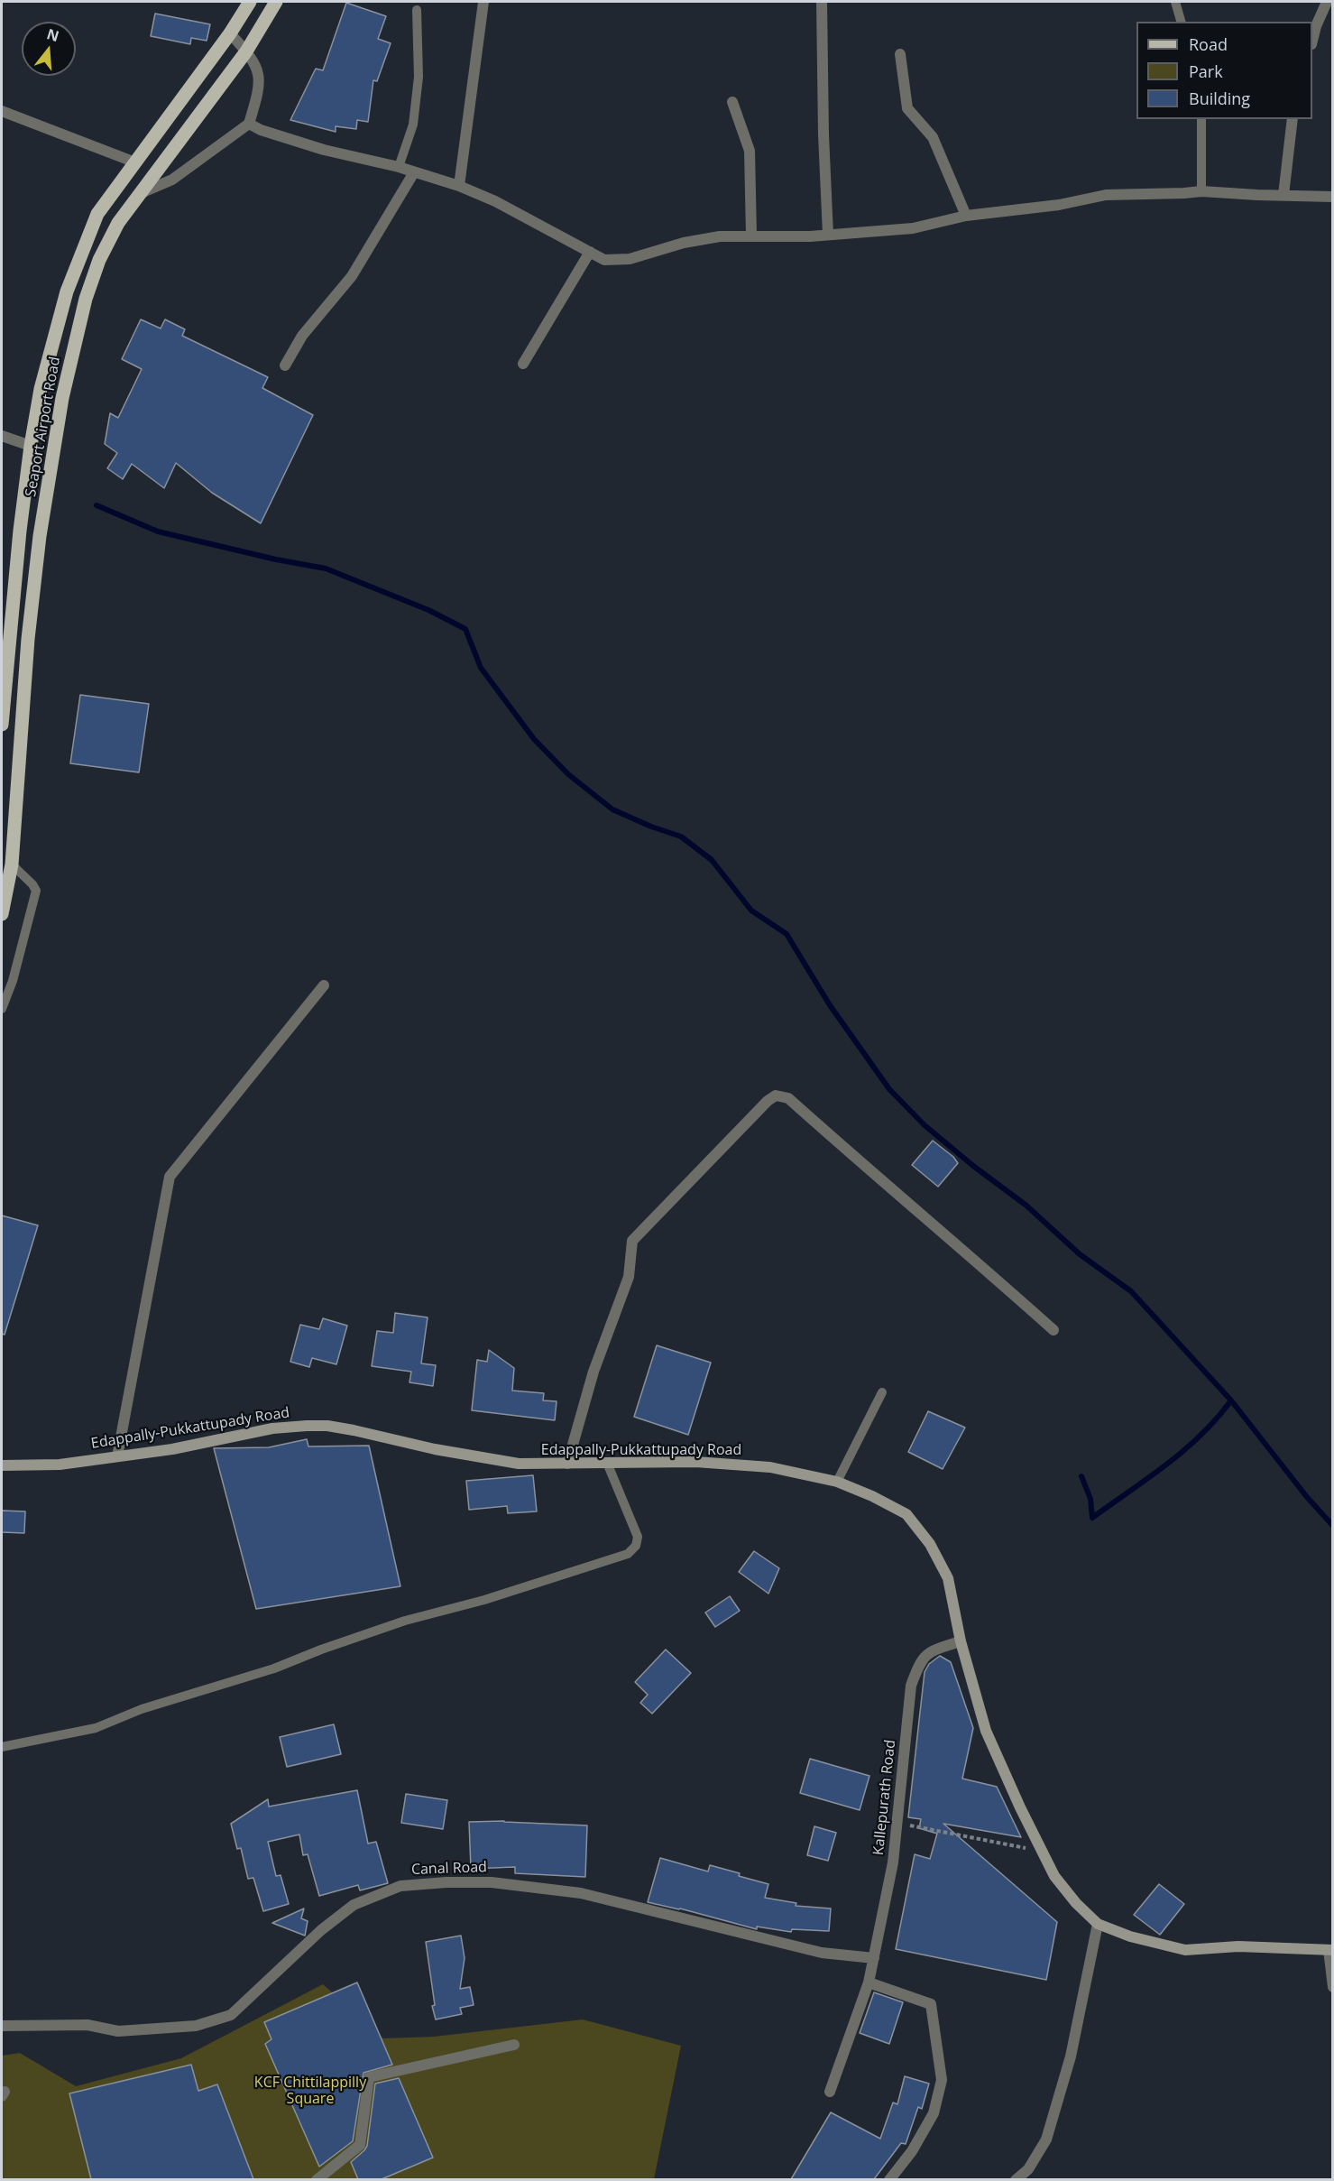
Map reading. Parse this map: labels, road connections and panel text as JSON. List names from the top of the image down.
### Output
{
  "streets": {
    "main road": ["Seaport Airport Road", "Edappally-Pukkattupady Road"],
    "street": ["Kallepurath Road", "Canal Road"]
  },
  "crossings": [
    ["Edappally-Pukkattupady Road", "Kallepurath Road"],
    ["Kallepurath Road", "Canal Road"]
  ],
  "parks": ["KCF Chittilappilly Square"],
  "legend": ["Road", "Park", "Building"],
  "north": "top"
}
